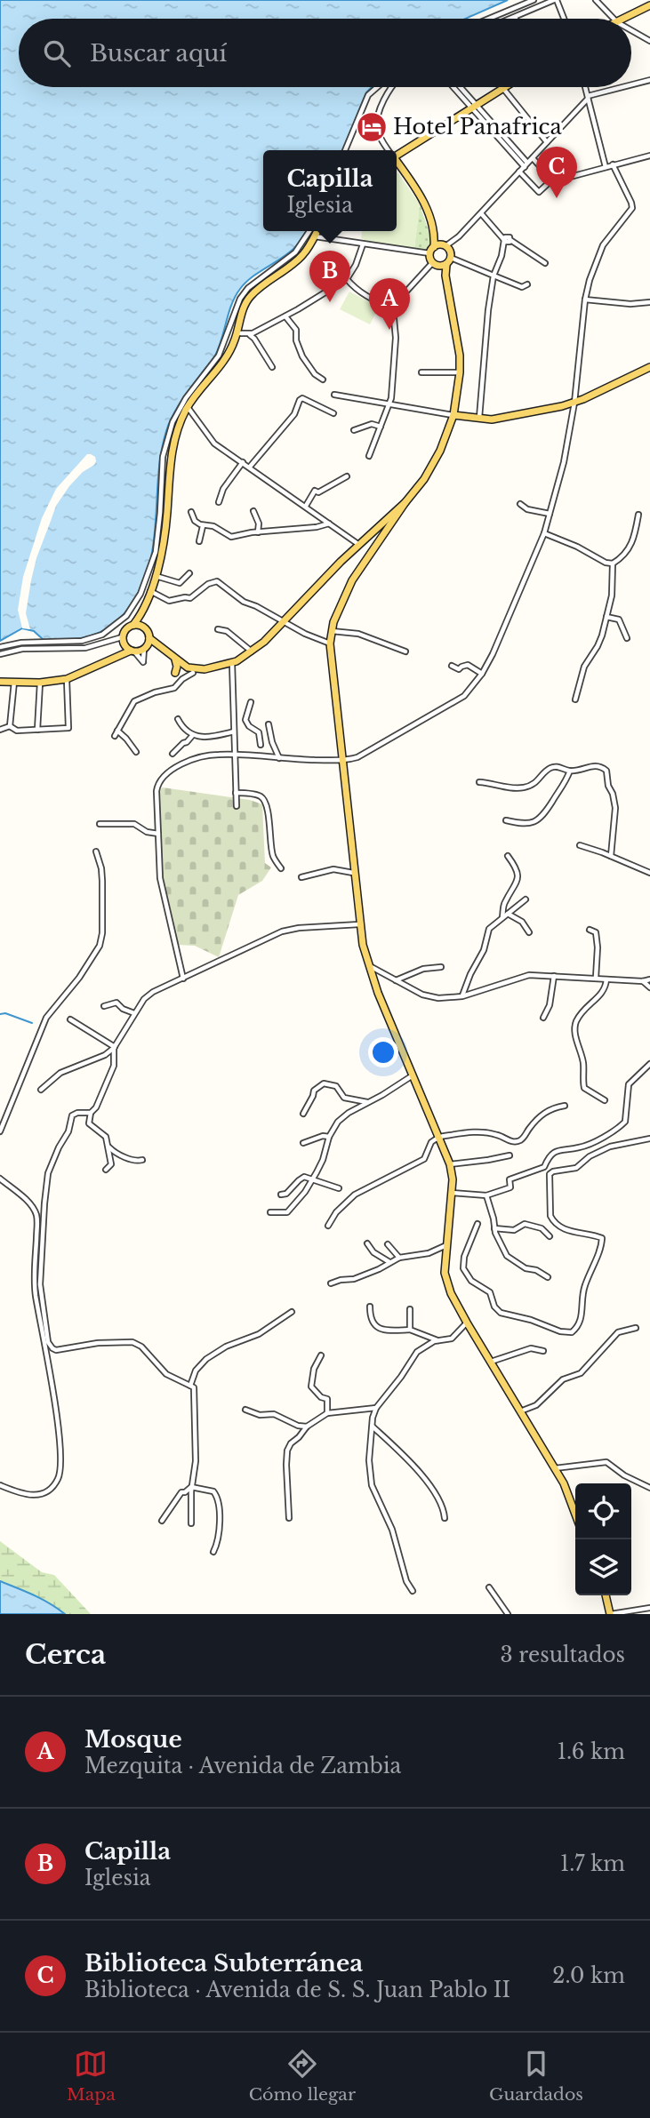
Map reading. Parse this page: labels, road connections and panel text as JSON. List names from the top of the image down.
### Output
{
  "places": {
    "hotel": ["Hotel Panafrica"]
  },
  "page": {
    "search": "Buscar aquí",
    "pins": ["C", "B", "A"],
    "popup": ["Capilla", "Iglesia"],
    "heading": ["Cerca", "3 resultados"],
    "list": [
      {
        "mark": "A",
        "name": "Mosque",
        "note": "Mezquita · Avenida de Zambia",
        "value": "1.6 km"
      },
      {
        "mark": "B",
        "name": "Capilla",
        "note": "Iglesia",
        "value": "1.7 km"
      },
      {
        "mark": "C",
        "name": "Biblioteca Subterránea",
        "note": "Biblioteca · Avenida de S. S. Juan Pablo II",
        "value": "2.0 km"
      }
    ],
    "nav": ["Mapa", "Cómo llegar", "Guardados"]
  }
}
